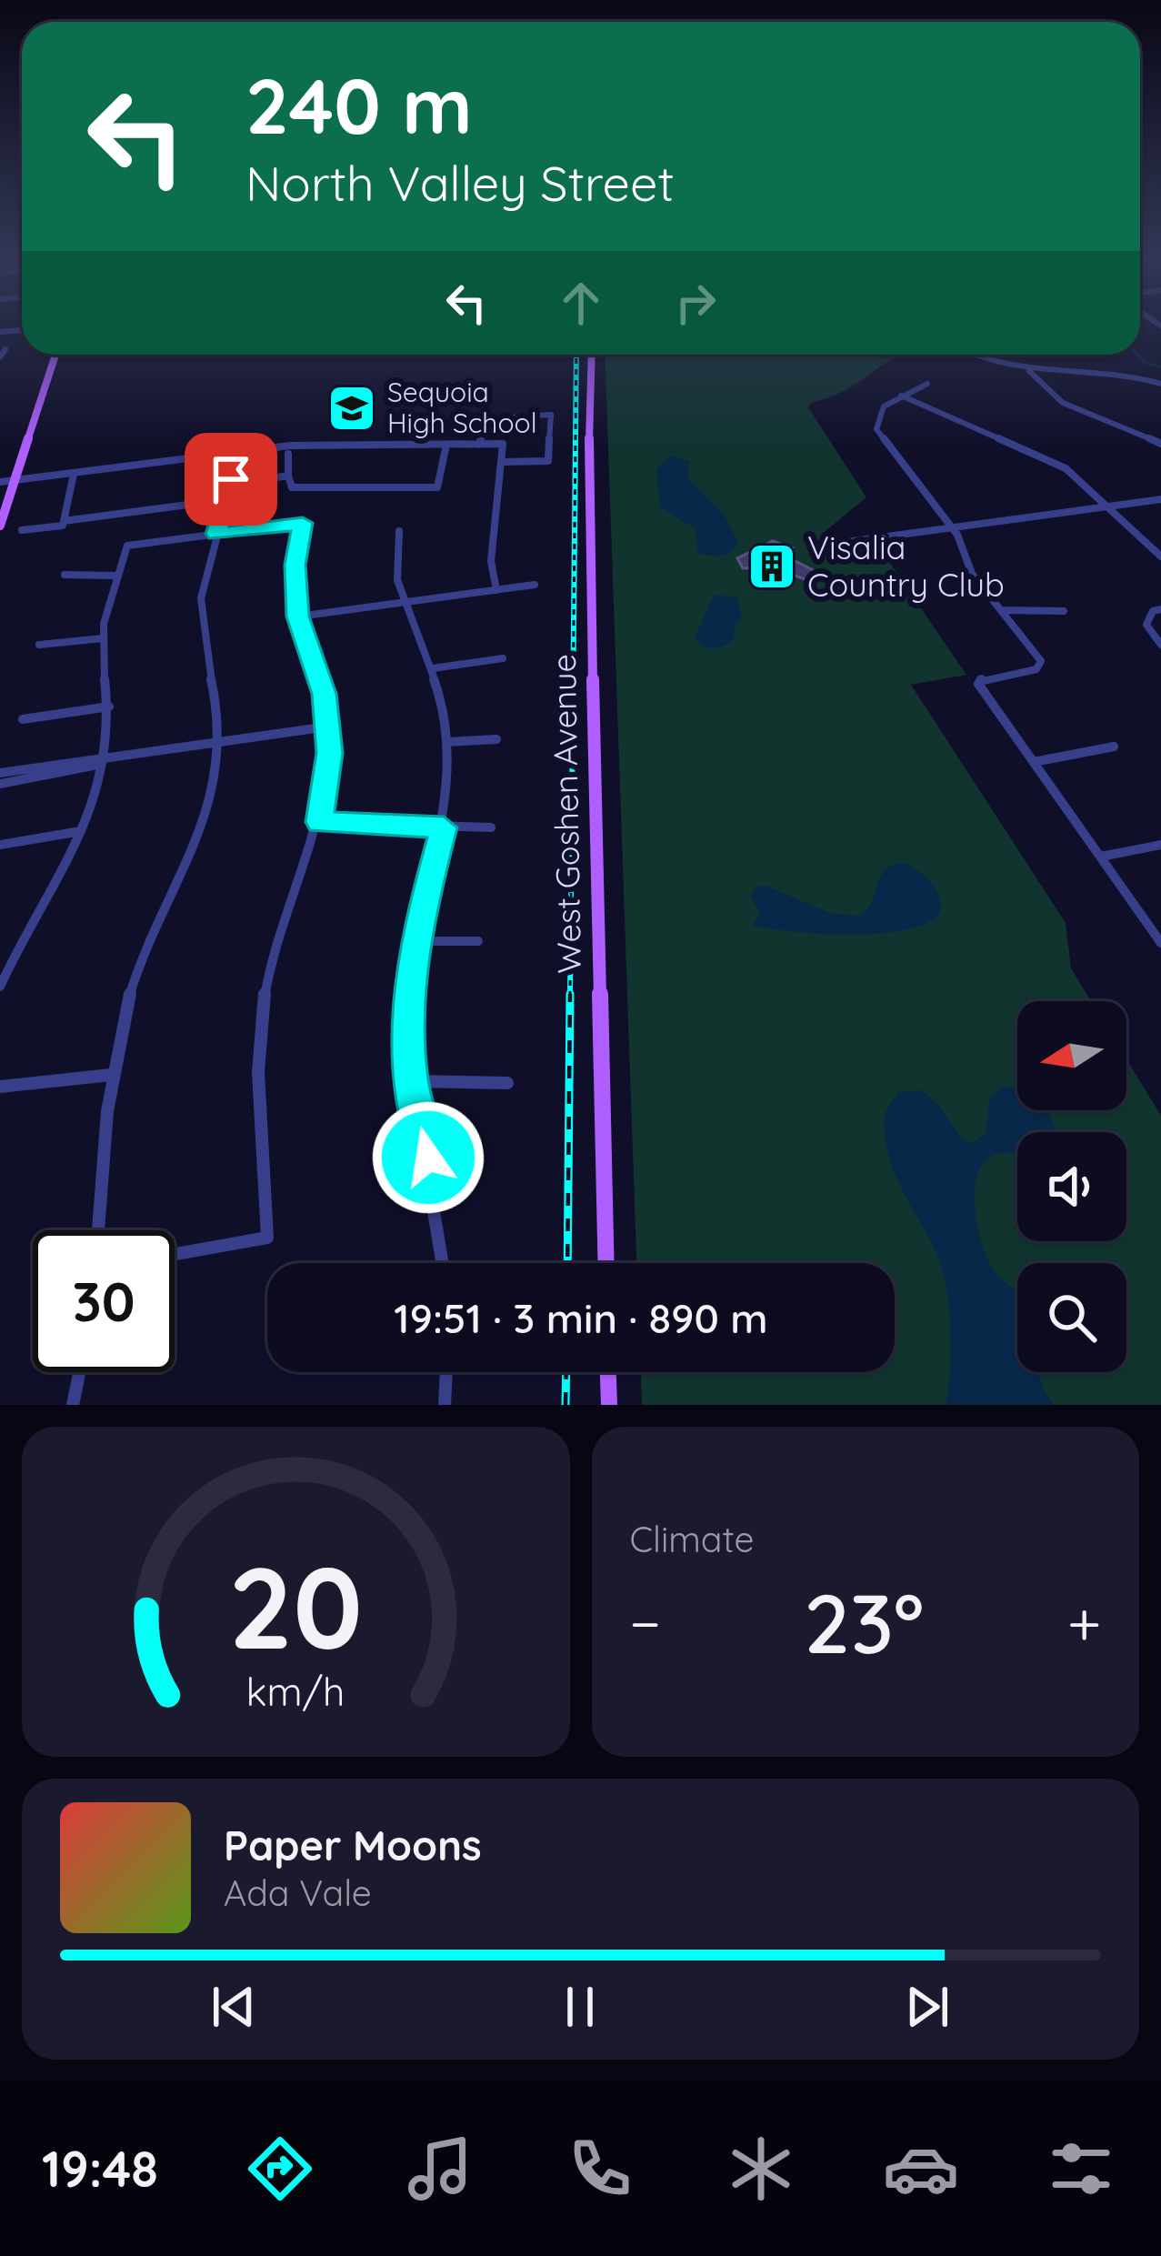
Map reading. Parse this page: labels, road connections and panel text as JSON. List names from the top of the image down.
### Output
{
  "streets": {
    "main road": ["West Goshen Avenue"]
  },
  "places": {
    "school or university": ["Sequoia High School"],
    "building": ["Visalia Country Club"]
  },
  "north": "left",
  "page": {
    "turn": ["240 m", "North Valley Street"],
    "limit": "30",
    "trip": "19:51 · 3 min · 890 m",
    "tile": "Climate",
    "heat": ["−", "23°", "+"],
    "song": ["Paper Moons", "Ada Vale"],
    "tabs": "19:48",
    "gauge": ["20", "km/h"]
  }
}
